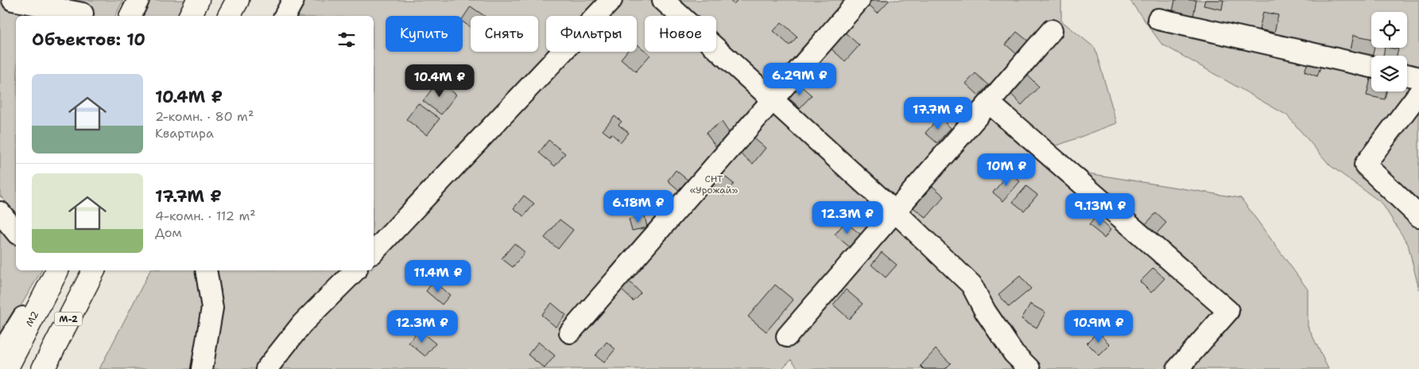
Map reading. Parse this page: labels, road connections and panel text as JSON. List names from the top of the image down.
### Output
{
  "streets": {
    "highway": ["М2", "М-2"]
  },
  "parks": ["СНТ «Урожай»"],
  "page": {
    "chip": [
      "Купить",
      "Снять",
      "Фильтры",
      "Новое"
    ],
    "heading": "Объектов: 10",
    "price": [
      "6.29M ₽",
      "10.4M ₽",
      "17.7M ₽",
      "10M ₽",
      "6.18M ₽",
      "9.13M ₽",
      "12.3M ₽",
      "11.4M ₽",
      "12.3M ₽",
      "10.9M ₽"
    ],
    "list": [
      {
        "name": "10.4M ₽",
        "note": "2-комн. · 80 m² · Квартира"
      },
      {
        "name": "17.7M ₽",
        "note": "4-комн. · 112 m² · Дом"
      }
    ]
  }
}
